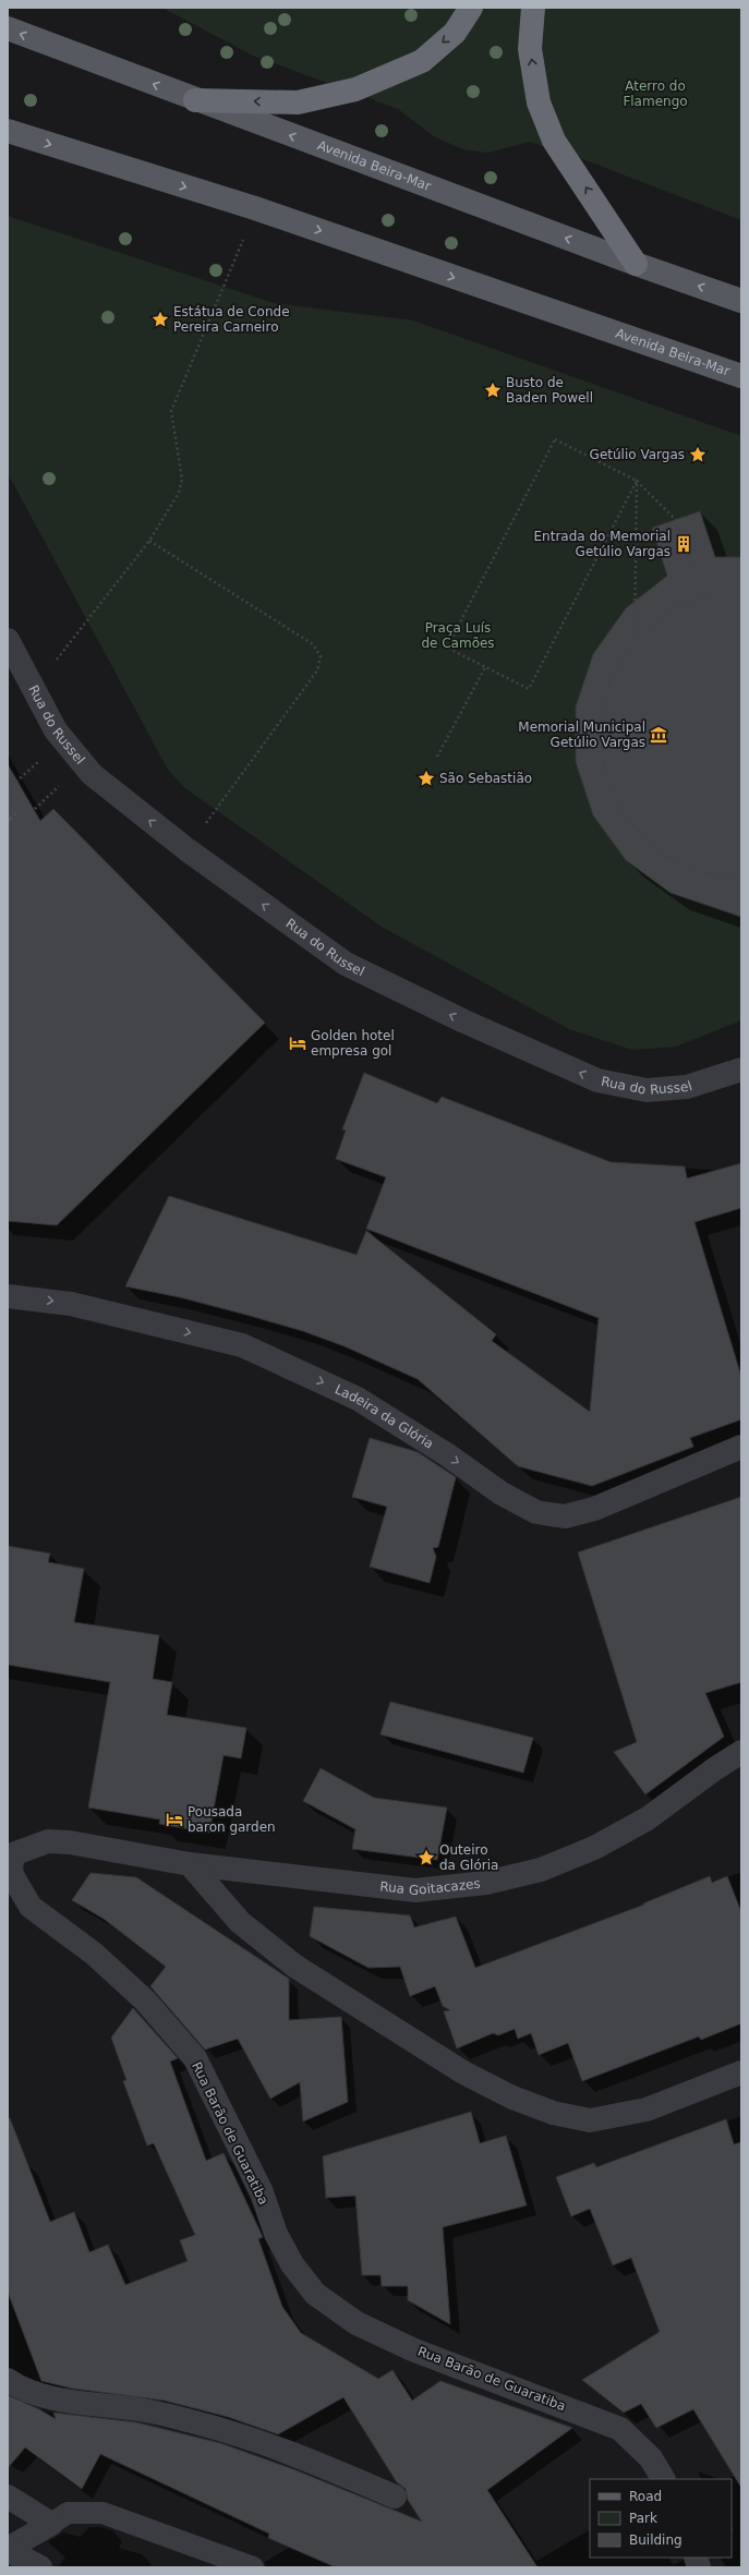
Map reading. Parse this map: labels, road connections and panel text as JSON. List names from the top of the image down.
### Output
{
  "streets": {
    "main road": ["Avenida Beira-Mar"],
    "street": [
      "Rua do Russel",
      "Ladeira da Glória",
      "Rua Goitacazes",
      "Rua Barão de Guaratiba"
    ]
  },
  "crossings": [
    ["Rua Goitacazes", "Rua Barão de Guaratiba"]
  ],
  "one_way": ["Rua do Russel", "Ladeira da Glória"],
  "parks": ["Aterro do Flamengo", "Praça Luís de Camões"],
  "places": {
    "place": [
      "Estátua de Conde Pereira Carneiro",
      "Busto de Baden Powell",
      "Getúlio Vargas",
      "São Sebastião",
      "Outeiro da Glória"
    ],
    "building": ["Entrada do Memorial Getúlio Vargas"],
    "museum": ["Memorial Municipal Getúlio Vargas"],
    "hotel": ["Golden hotel empresa gol", "Pousada baron garden"]
  },
  "legend": ["Road", "Park", "Building"]
}
